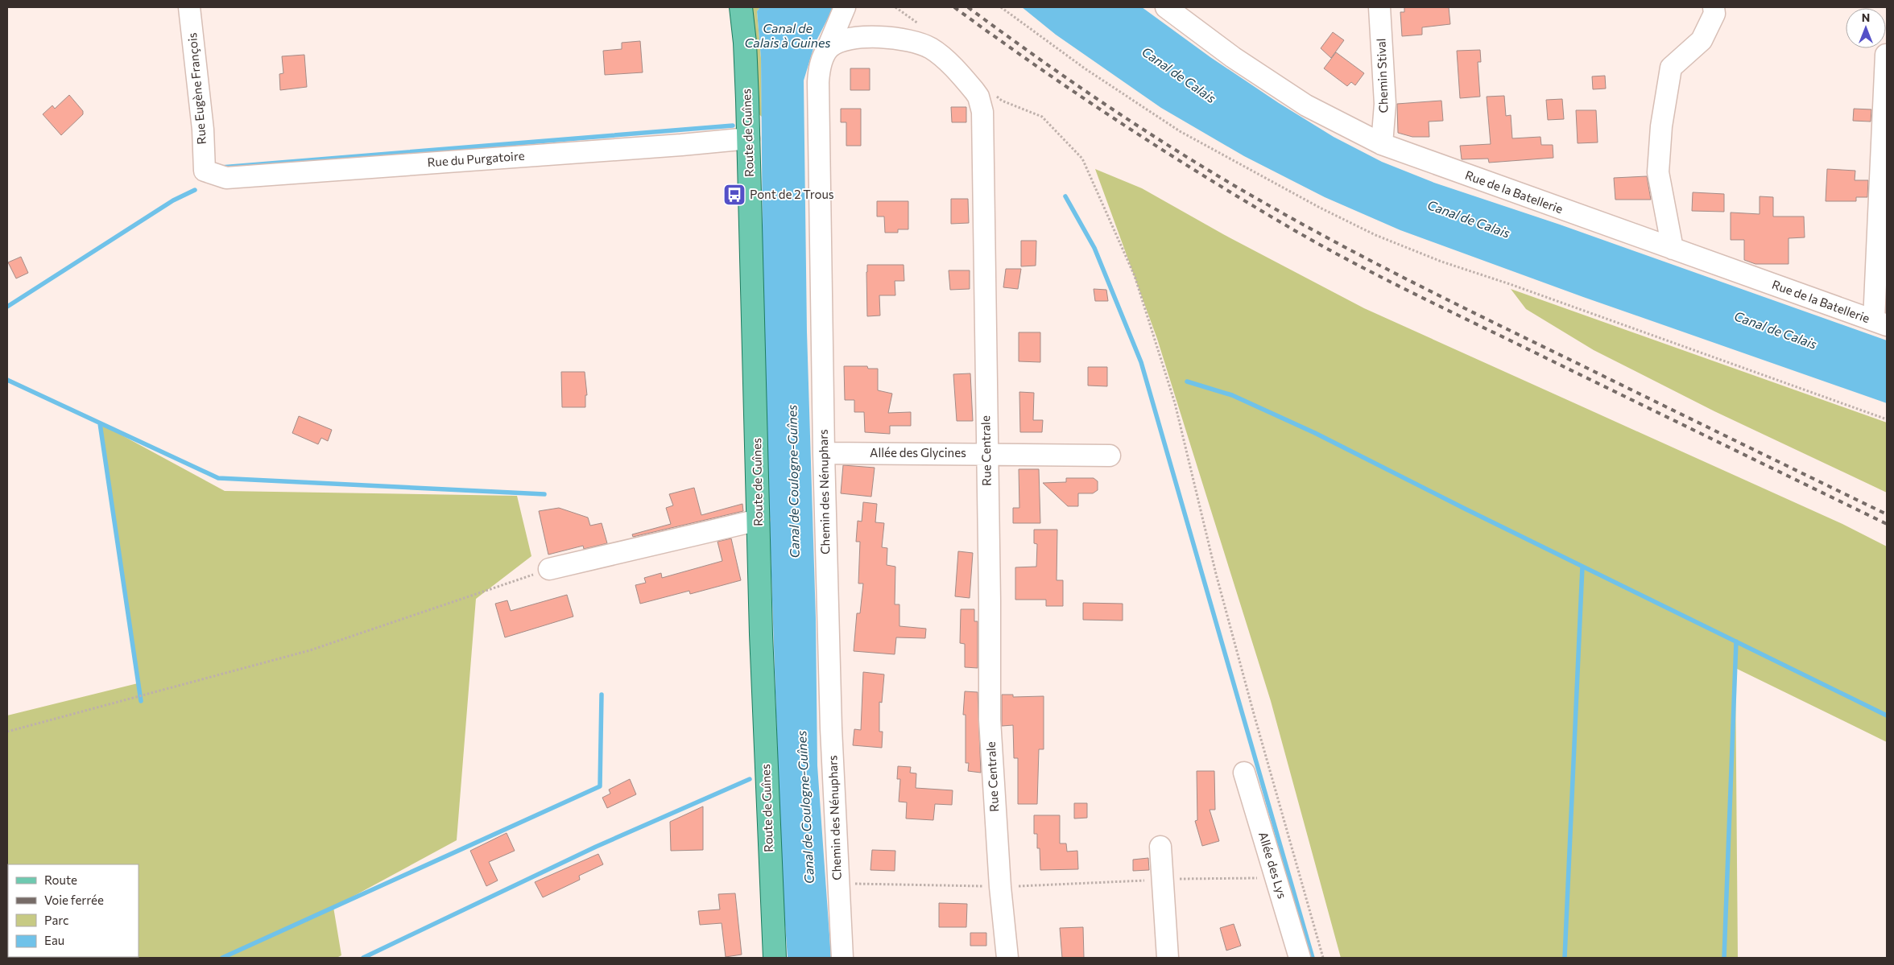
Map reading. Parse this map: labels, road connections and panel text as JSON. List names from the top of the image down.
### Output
{
  "streets": {
    "main road": ["Route de Guînes"],
    "street": [
      "Chemin Stival",
      "Rue Eugène François",
      "Rue du Purgatoire",
      "Rue de la Batellerie",
      "Rue Centrale",
      "Allée des Glycines",
      "Chemin des Nénuphars",
      "Allée des Lys"
    ]
  },
  "crossings": [
    ["Chemin Stival", "Rue de la Batellerie"],
    ["Rue Eugène François", "Rue du Purgatoire"],
    ["Route de Guînes", "Rue du Purgatoire"],
    ["Rue Centrale", "Allée des Glycines"],
    ["Rue Centrale", "Chemin des Nénuphars"],
    ["Allée des Glycines", "Chemin des Nénuphars"]
  ],
  "water": ["Canal de Calais à Guines", "Canal de Calais", "Canal de Coulogne-Guînes"],
  "places": {
    "bus stop": ["Pont de 2 Trous"]
  },
  "legend": [
    "Route",
    "Voie ferrée",
    "Parc",
    "Eau"
  ],
  "north": "top"
}
